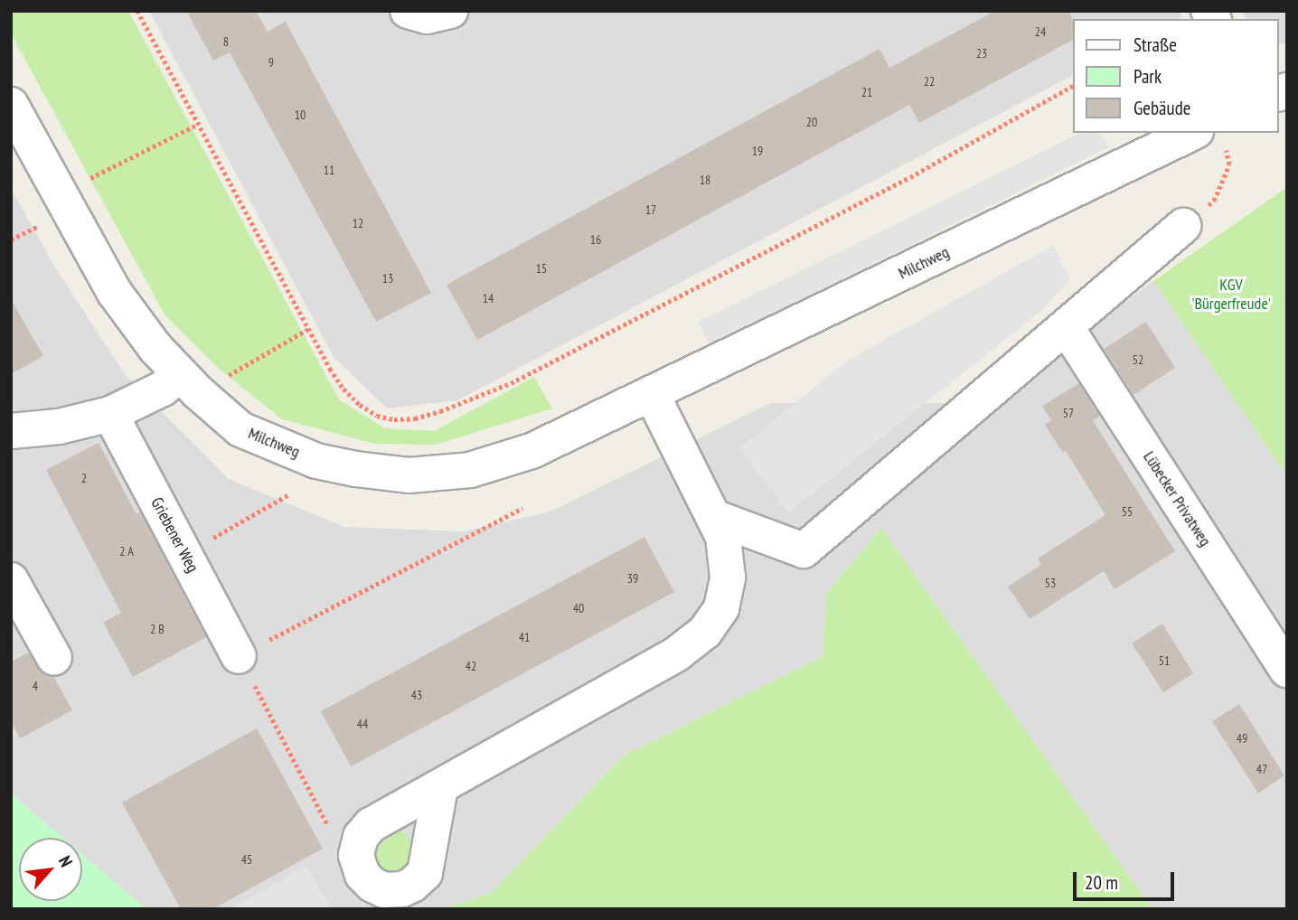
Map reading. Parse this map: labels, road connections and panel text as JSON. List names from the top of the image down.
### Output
{
  "streets": {
    "street": ["Milchweg", "Lübecker Privatweg", "Griebener Weg"]
  },
  "parks": ["KGV 'Bürgerfreude'"],
  "house_numbers": [
    "24",
    "8",
    "23",
    "9",
    "22",
    "21",
    "10",
    "20",
    "19",
    "11",
    "18",
    "17",
    "12",
    "16",
    "15",
    "13",
    "14",
    "52",
    "57",
    "2",
    "55",
    "2 A",
    "39",
    "53",
    "40",
    "2 B",
    "41",
    "51",
    "42",
    "4",
    "43",
    "44",
    "49",
    "47",
    "45"
  ],
  "legend": ["Straße", "Park", "Gebäude"],
  "scale_bar": "20 m",
  "north": "top right"
}
